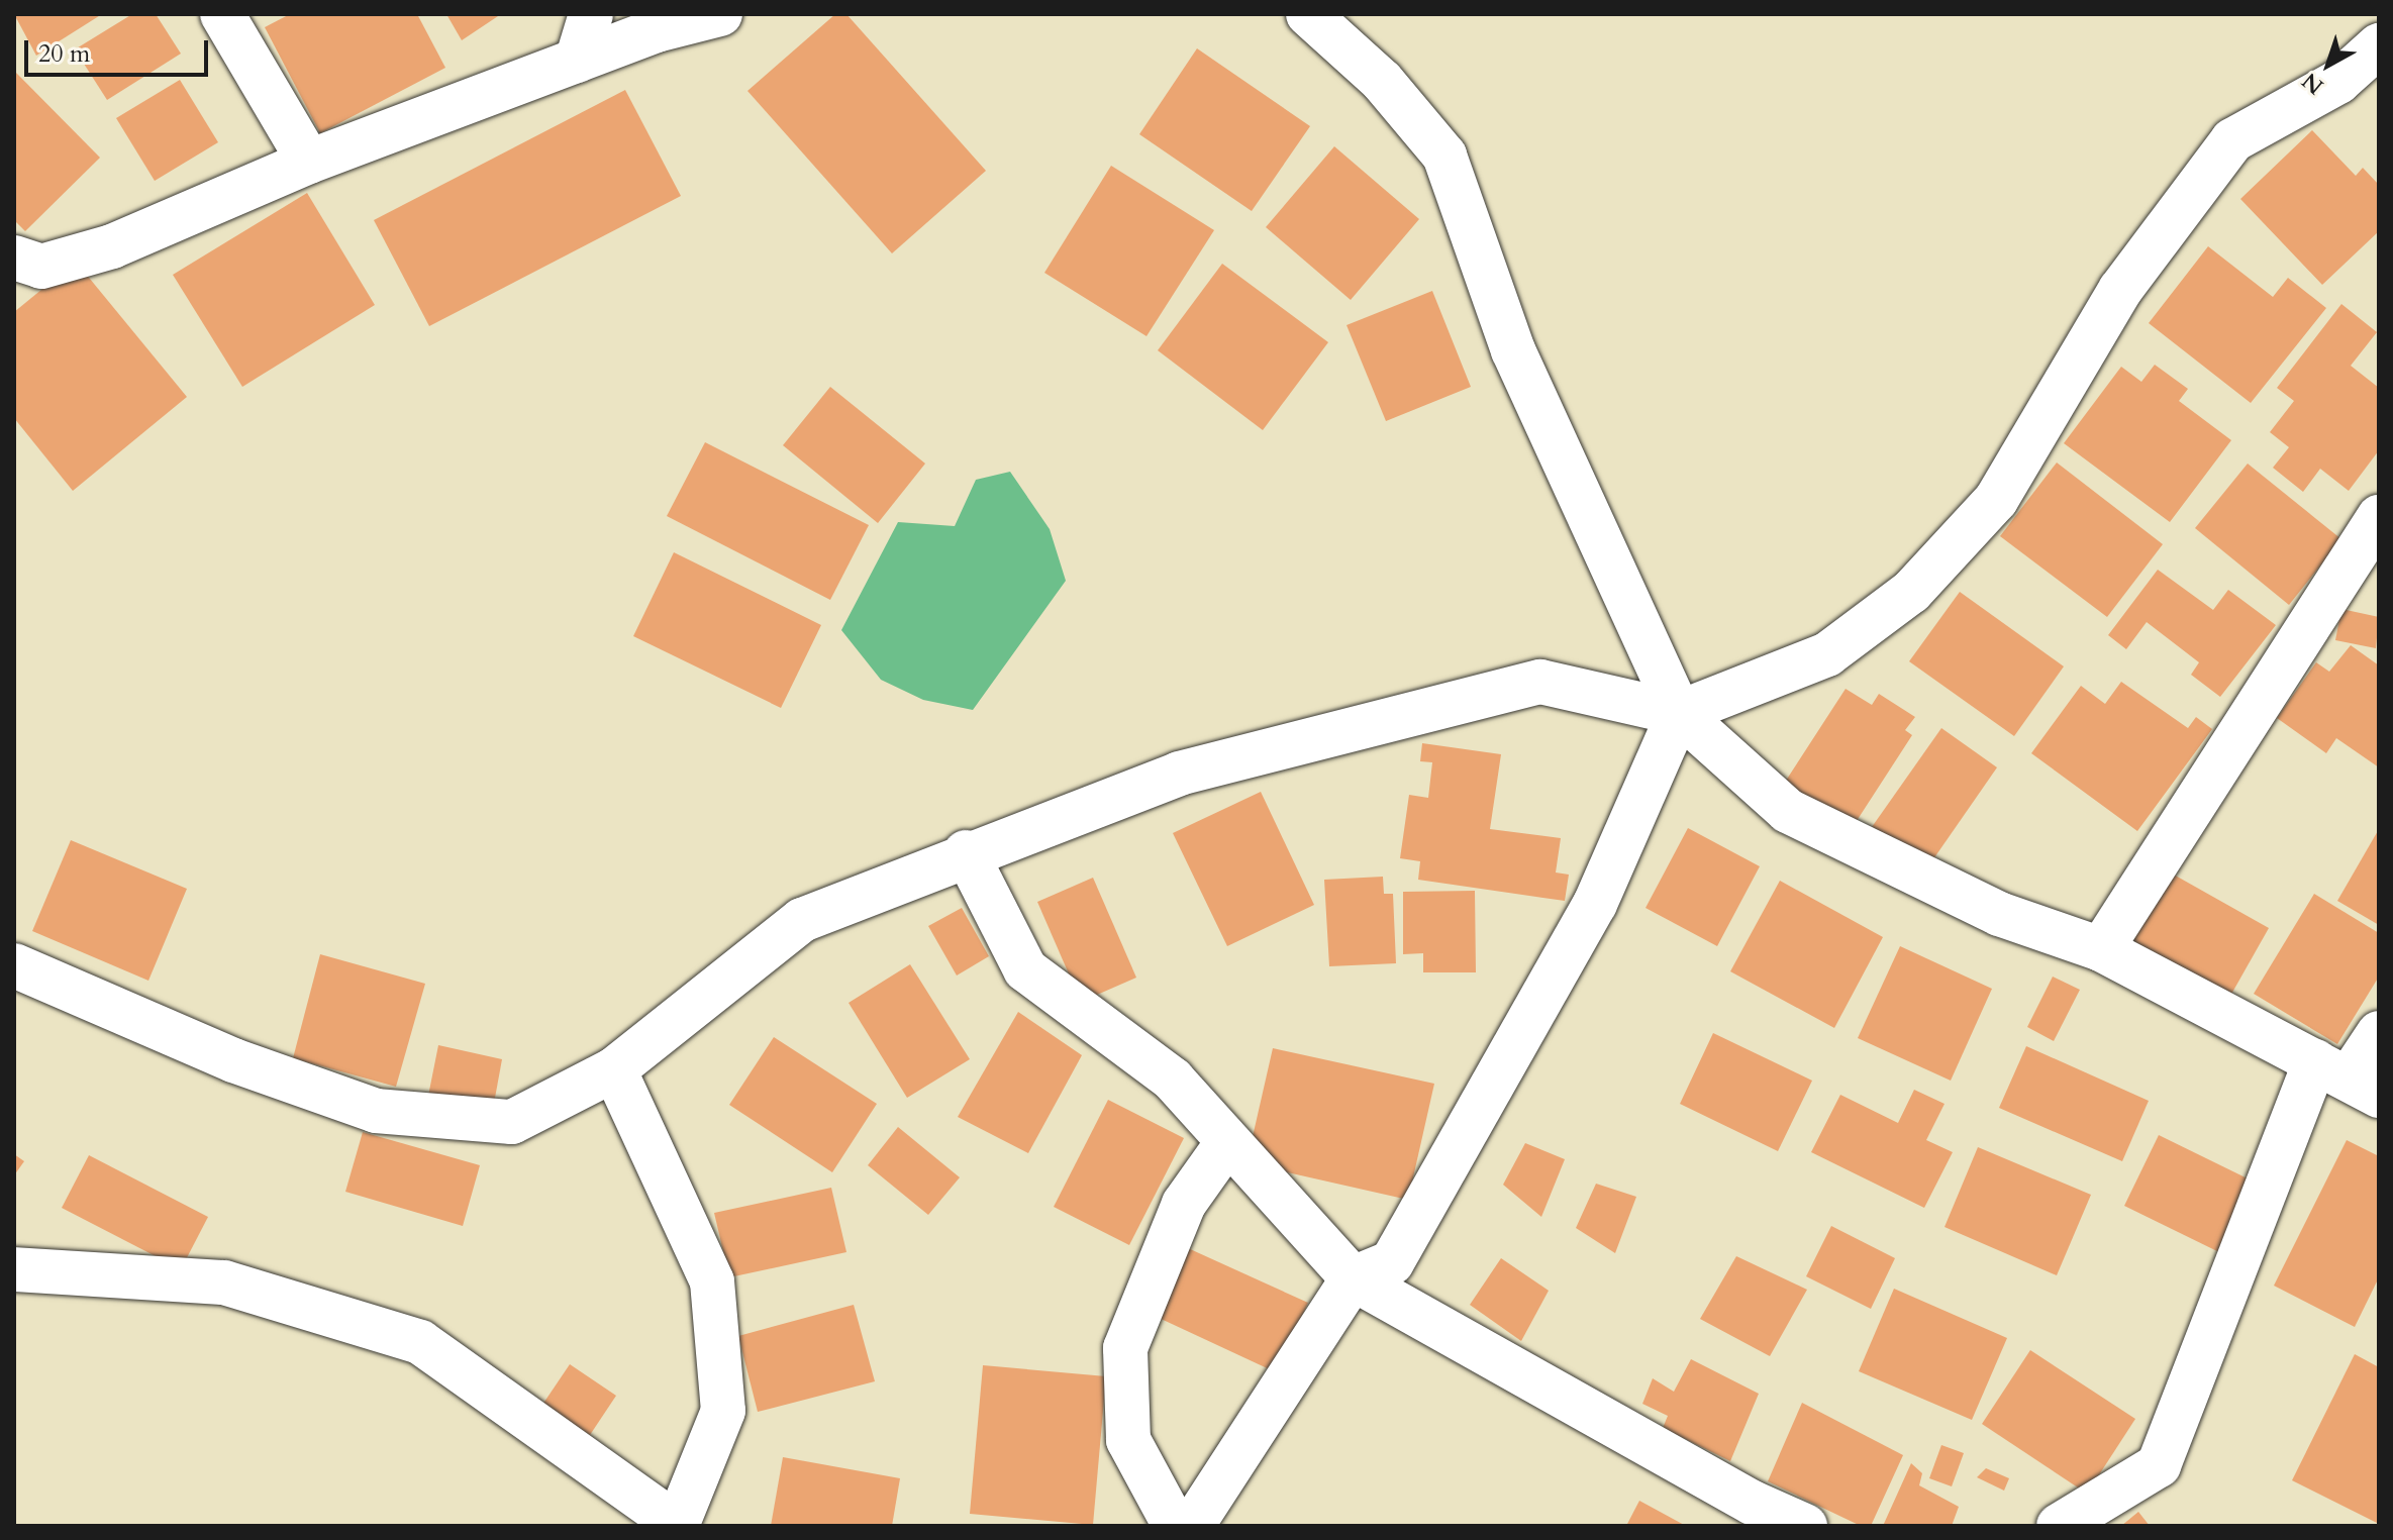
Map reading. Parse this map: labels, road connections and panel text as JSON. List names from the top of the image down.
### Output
{
  "scale_bar": "20 m",
  "north": "bottom left"
}
